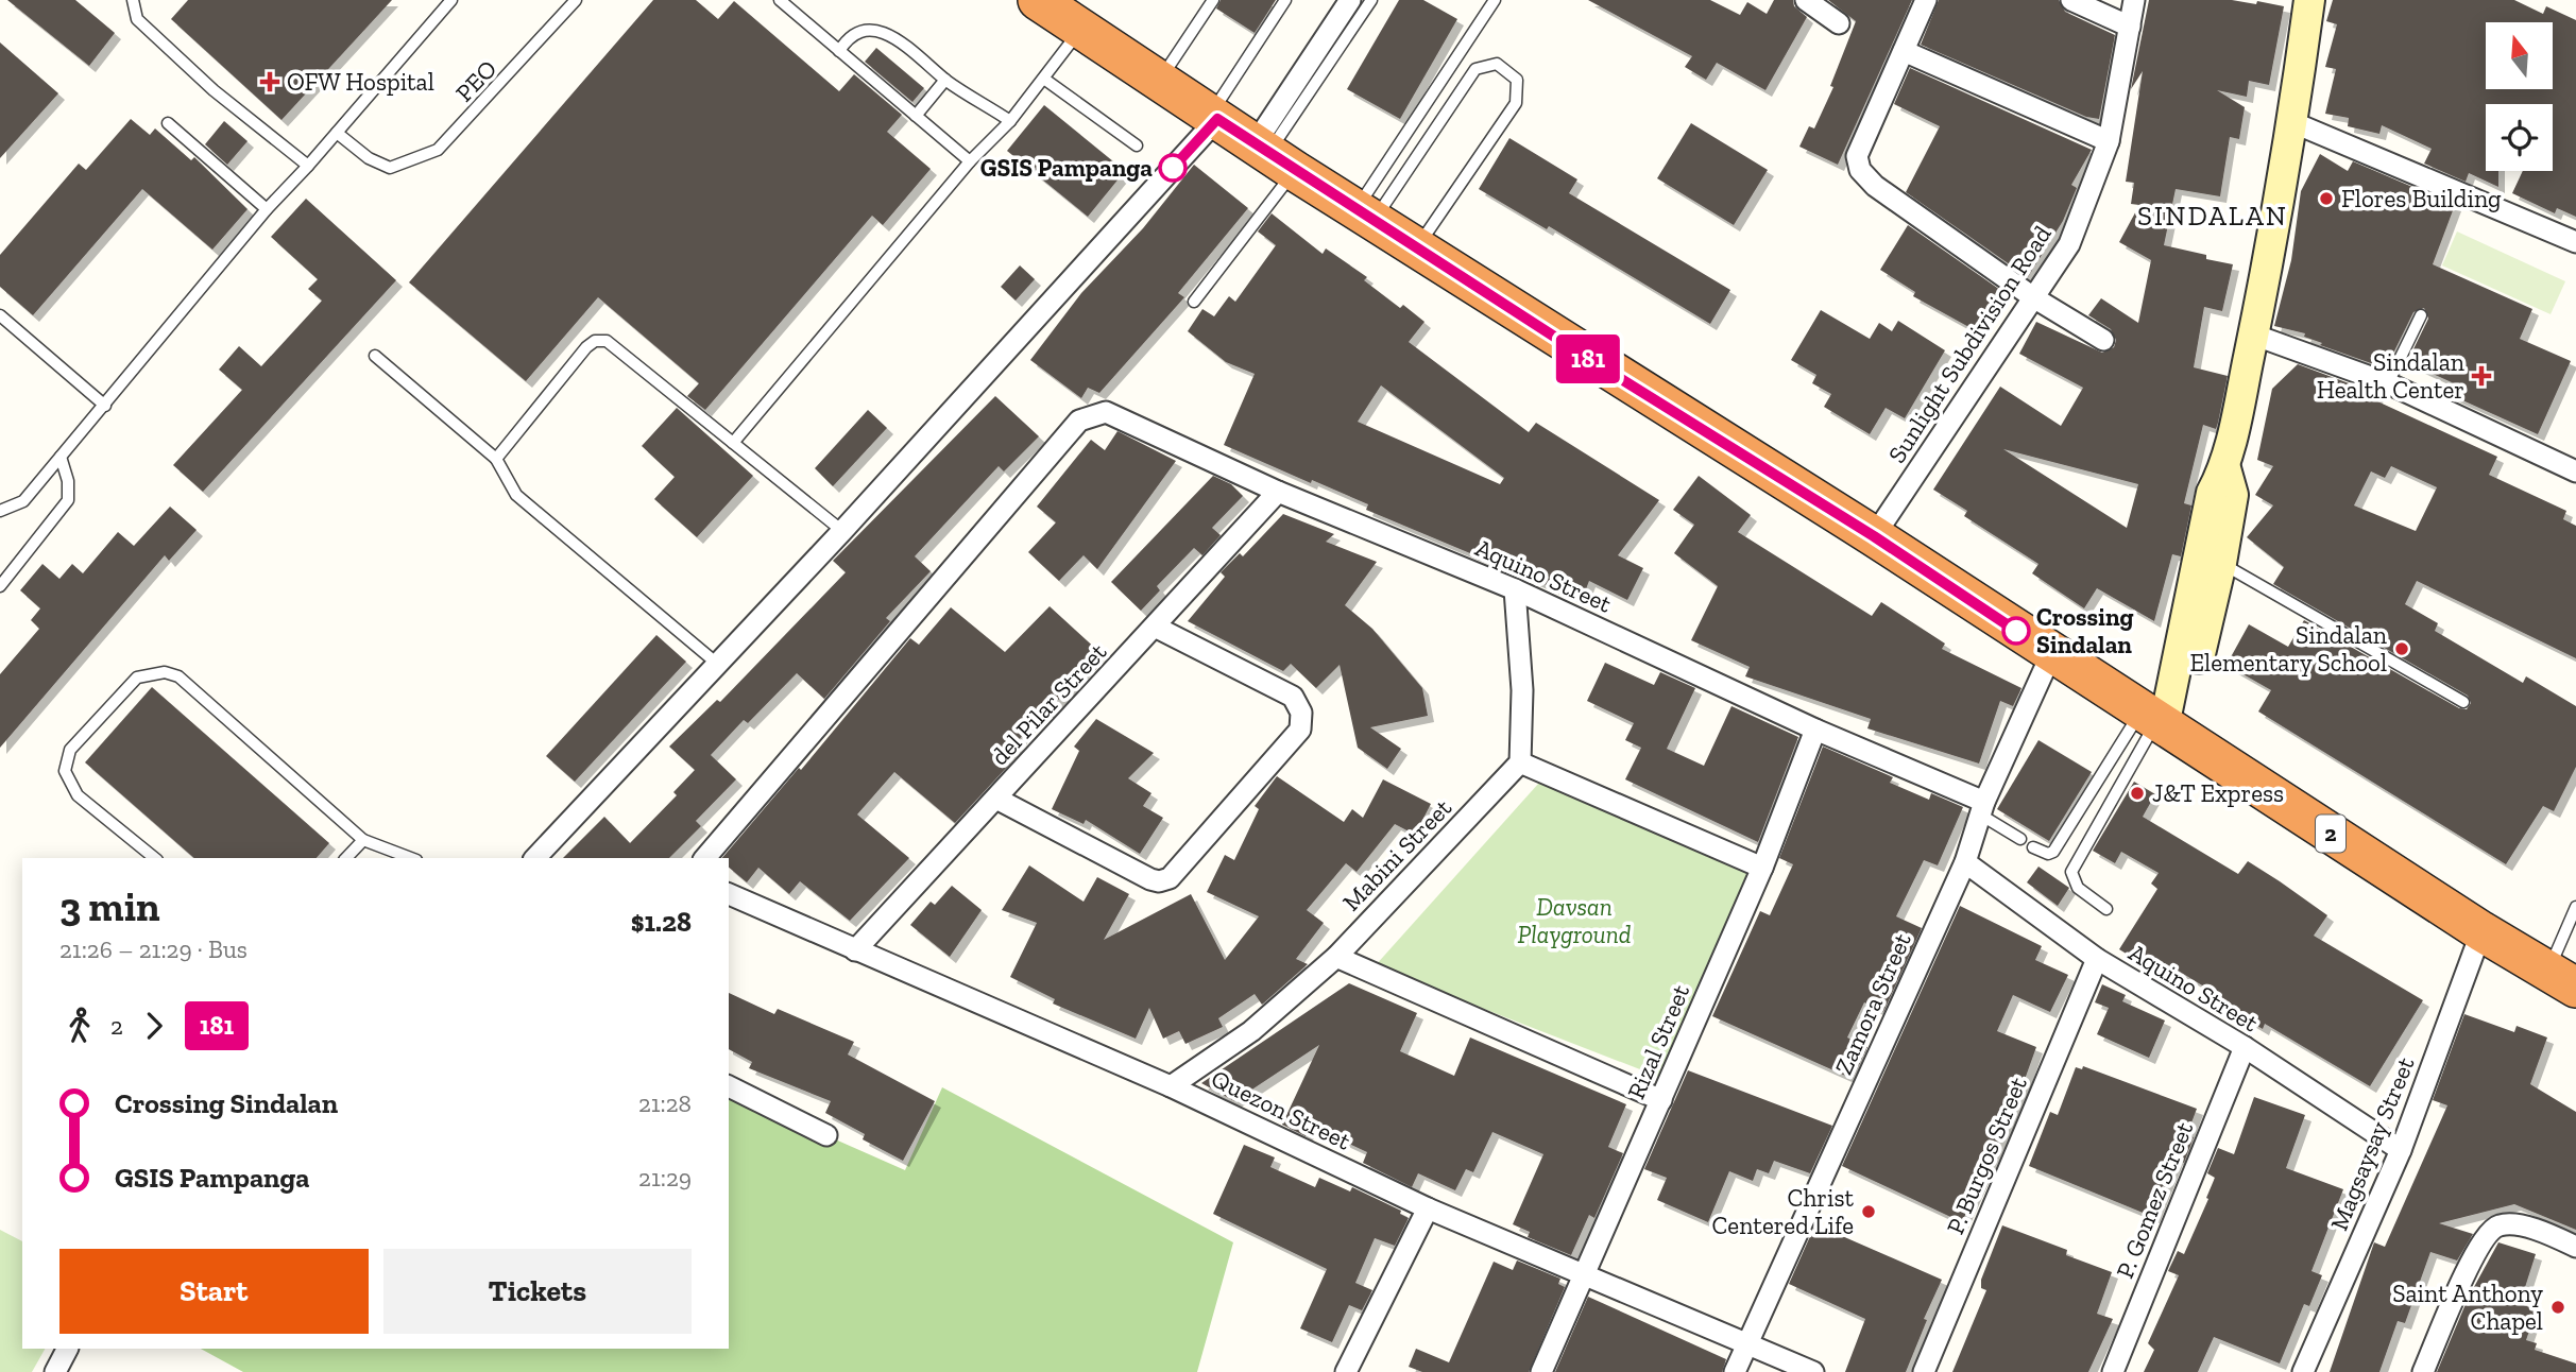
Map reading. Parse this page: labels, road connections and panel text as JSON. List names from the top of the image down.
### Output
{
  "streets": {
    "highway": ["2"],
    "street": [
      "Sunlight Subdivision Road",
      "Aquino Street",
      "del Pilar Street",
      "Mabini Street",
      "Zamora Street",
      "Rizal Street",
      "Quezon Street",
      "Magsaysay Street",
      "P. Burgos Street",
      "P. Gomez Street"
    ],
    "lane": ["PEO"]
  },
  "crossings": [
    ["Sunlight Subdivision Road", "2"],
    ["Aquino Street", "del Pilar Street"],
    ["Aquino Street", "Zamora Street"],
    ["Aquino Street", "Rizal Street"],
    ["Aquino Street", "Magsaysay Street"],
    ["Aquino Street", "P. Burgos Street"],
    ["Aquino Street", "P. Gomez Street"],
    ["del Pilar Street", "Quezon Street"],
    ["2", "Zamora Street"],
    ["2", "Magsaysay Street"],
    ["Mabini Street", "Quezon Street"],
    ["Zamora Street", "Quezon Street"],
    ["Rizal Street", "Quezon Street"]
  ],
  "districts": ["SINDALAN"],
  "parks": ["Davsan Playground"],
  "places": {
    "health": ["OFW Hospital", "Sindalan Health Center"],
    "other": [
      "GSIS Pampanga",
      "Flores Building",
      "Crossing Sindalan",
      "Sindalan Elementary School",
      "J&T Express",
      "Christ Centered Life",
      "Saint Anthony Chapel"
    ]
  },
  "lines": ["bus line 181"],
  "north": "top",
  "page": {
    "on_map": "181",
    "heading": ["3 min", "21:26 – 21:29 · Bus", "$1.28"],
    "legs": ["2", "181"],
    "list": [
      {
        "name": "Crossing Sindalan",
        "value": "21:28"
      },
      {
        "name": "GSIS Pampanga",
        "value": "21:29"
      }
    ],
    "buttons": ["Start", "Tickets"]
  }
}
